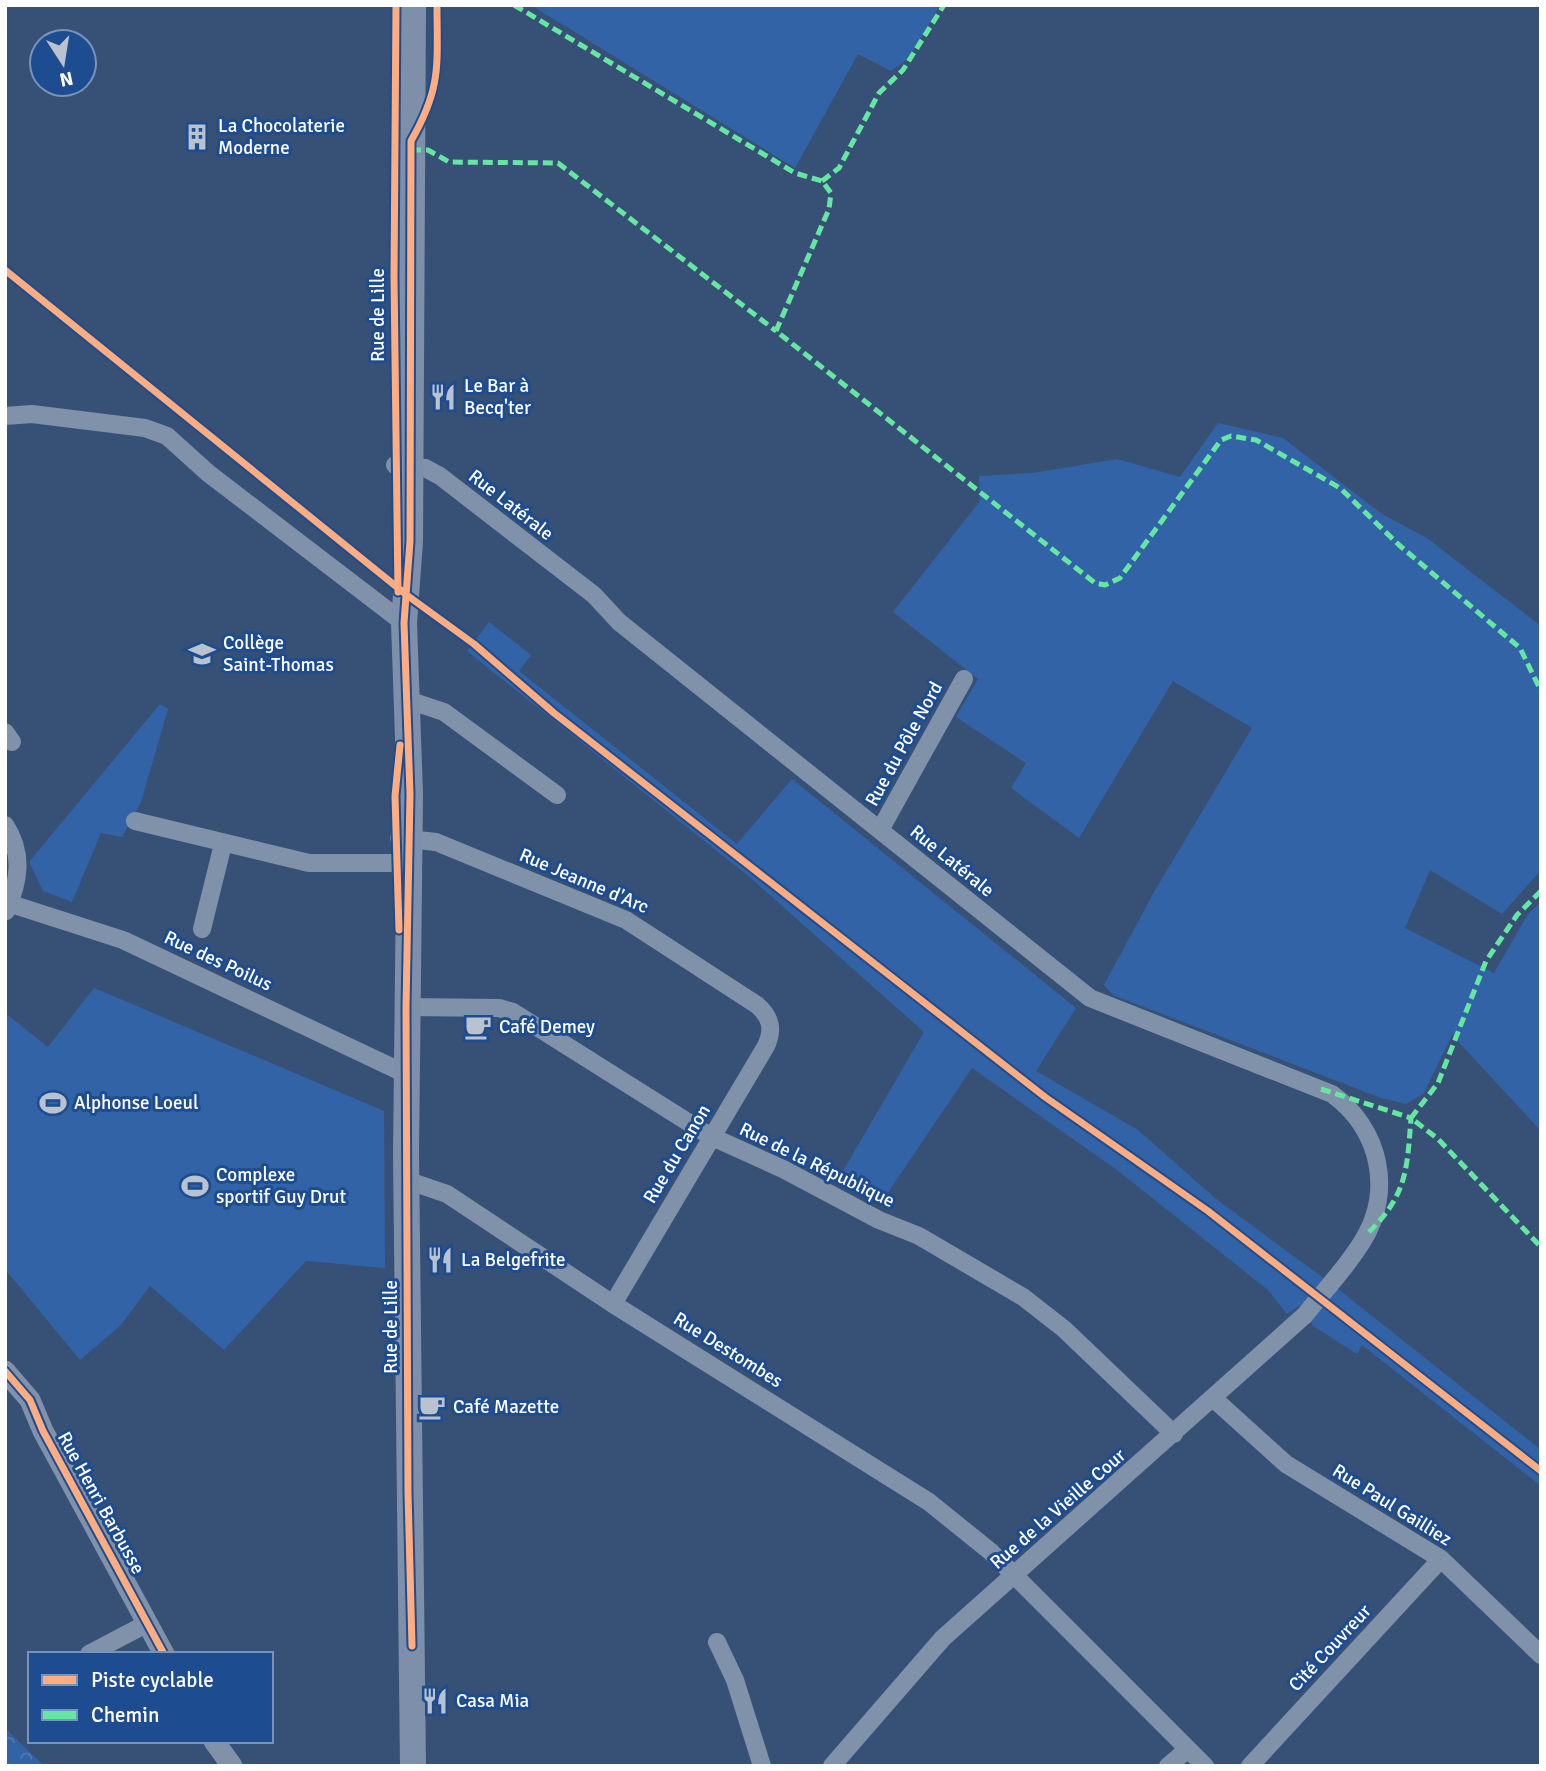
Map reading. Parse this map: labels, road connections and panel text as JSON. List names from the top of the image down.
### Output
{
  "streets": {
    "main road": ["Rue de Lille"],
    "street": [
      "Rue Latérale",
      "Rue du Pôle Nord",
      "Rue Jeanne d'Arc",
      "Rue des Poilus",
      "Rue du Canon",
      "Rue de la République",
      "Rue Destombes",
      "Rue Henri Barbusse",
      "Rue Paul Gailliez",
      "Rue de la Vieille Cour",
      "Cité Couvreur"
    ]
  },
  "crossings": [
    ["Rue de Lille", "Rue Latérale"],
    ["Rue de Lille", "Rue Jeanne d'Arc"],
    ["Rue de Lille", "Rue des Poilus"],
    ["Rue de Lille", "Rue de la République"],
    ["Rue de Lille", "Rue Destombes"],
    ["Rue Latérale", "Rue du Pôle Nord"],
    ["Rue Latérale", "Rue de la Vieille Cour"],
    ["Rue Jeanne d'Arc", "Rue du Canon"],
    ["Rue du Canon", "Rue de la République"],
    ["Rue du Canon", "Rue Destombes"],
    ["Rue de la République", "Rue de la Vieille Cour"],
    ["Rue Destombes", "Rue de la Vieille Cour"],
    ["Rue Paul Gailliez", "Rue de la Vieille Cour"],
    ["Rue Paul Gailliez", "Cité Couvreur"]
  ],
  "places": {
    "building": ["La Chocolaterie Moderne"],
    "restaurant": ["Le Bar à Becq'ter", "La Belgefrite", "Casa Mia"],
    "school or university": ["Collège Saint-Thomas"],
    "cafe": ["Café Demey", "Café Mazette"],
    "sports": ["Alphonse Loeul", "Complexe sportif Guy Drut"]
  },
  "legend": ["Piste cyclable", "Chemin"],
  "north": "bottom"
}
